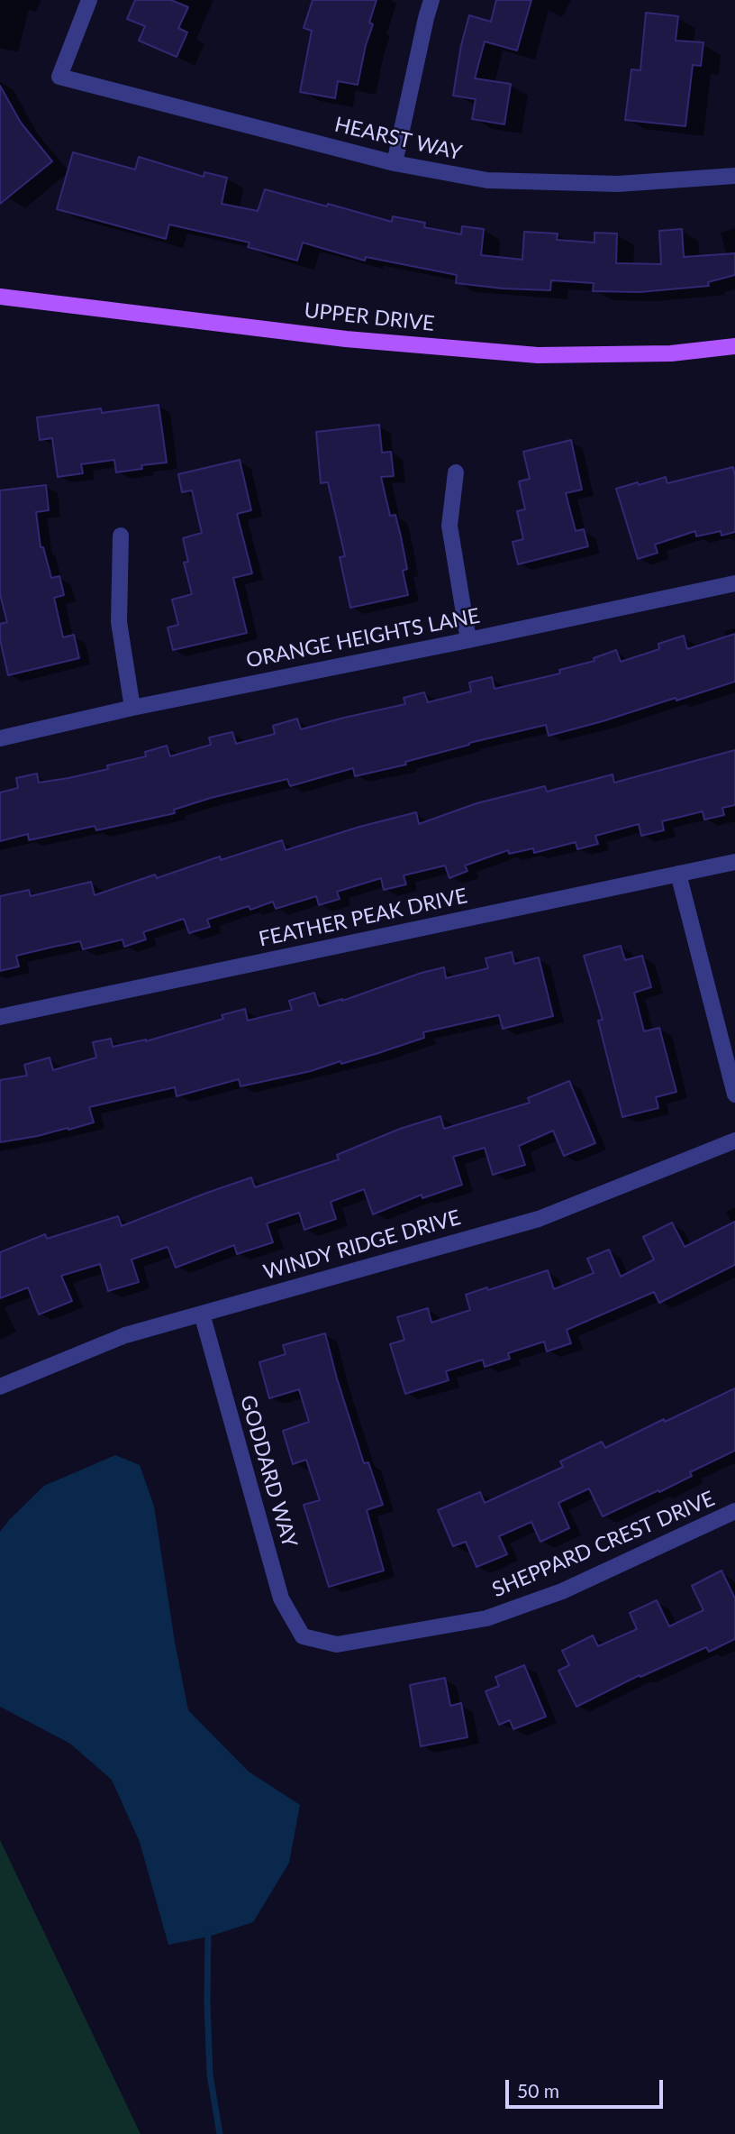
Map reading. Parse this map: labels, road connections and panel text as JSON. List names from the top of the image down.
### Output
{
  "streets": {
    "main road": ["UPPER DRIVE"],
    "street": [
      "HEARST WAY",
      "ORANGE HEIGHTS LANE",
      "FEATHER PEAK DRIVE",
      "WINDY RIDGE DRIVE",
      "GODDARD WAY",
      "SHEPPARD CREST DRIVE"
    ]
  },
  "crossings": [
    ["WINDY RIDGE DRIVE", "GODDARD WAY"],
    ["GODDARD WAY", "SHEPPARD CREST DRIVE"]
  ],
  "scale_bar": "50 m"
}
